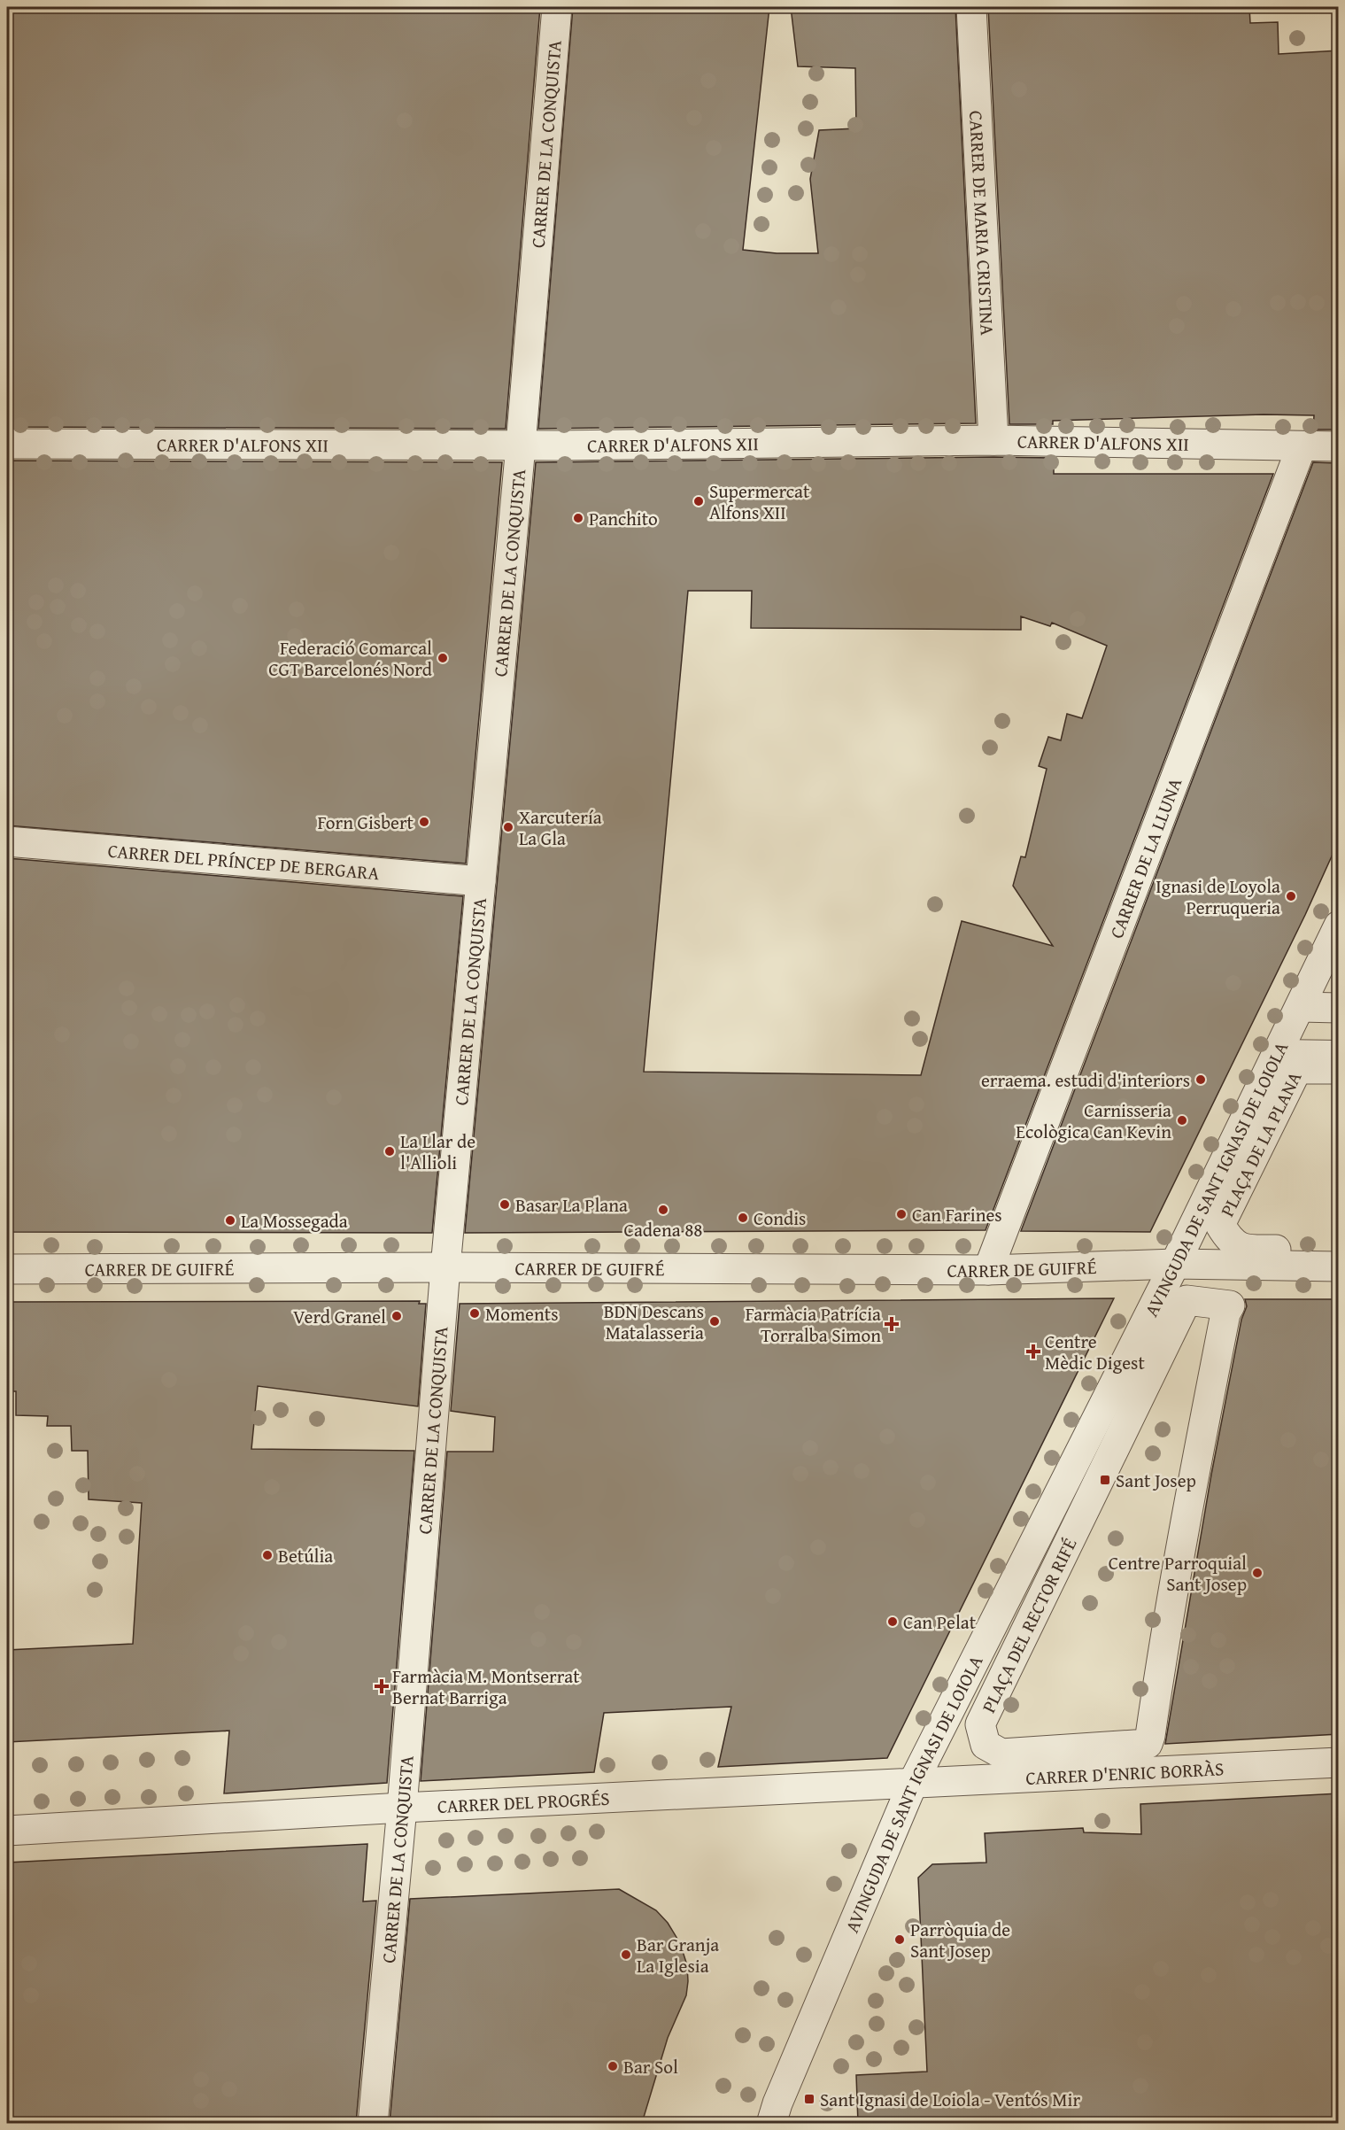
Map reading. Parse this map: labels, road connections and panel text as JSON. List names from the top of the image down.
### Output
{
  "streets": {
    "street": [
      "CARRER DE LA CONQUISTA",
      "CARRER DE MARIA CRISTINA",
      "CARRER D'ALFONS XII",
      "CARRER DE LA LLUNA",
      "CARRER DEL PRÍNCEP DE BERGARA",
      "PLAÇA DE LA PLANA",
      "AVINGUDA DE SANT IGNASI DE LOIOLA",
      "CARRER DE GUIFRÉ",
      "PLAÇA DEL RECTOR RIFÉ",
      "CARRER D'ENRIC BORRÀS",
      "CARRER DEL PROGRÉS"
    ]
  },
  "crossings": [
    ["CARRER DE LA CONQUISTA", "CARRER D'ALFONS XII"],
    ["CARRER DE LA CONQUISTA", "CARRER DEL PRÍNCEP DE BERGARA"],
    ["CARRER DE LA CONQUISTA", "CARRER DE GUIFRÉ"],
    ["CARRER DE LA CONQUISTA", "CARRER DEL PROGRÉS"],
    ["CARRER DE MARIA CRISTINA", "CARRER D'ALFONS XII"],
    ["CARRER D'ALFONS XII", "CARRER DE LA LLUNA"],
    ["CARRER DE LA LLUNA", "CARRER DE GUIFRÉ"],
    ["AVINGUDA DE SANT IGNASI DE LOIOLA", "CARRER DE GUIFRÉ"],
    ["AVINGUDA DE SANT IGNASI DE LOIOLA", "CARRER D'ENRIC BORRÀS"],
    ["AVINGUDA DE SANT IGNASI DE LOIOLA", "CARRER DEL PROGRÉS"],
    ["CARRER D'ENRIC BORRÀS", "CARRER DEL PROGRÉS"]
  ],
  "places": {
    "other": [
      "Supermercat Alfons XII",
      "Panchito",
      "Federació Comarcal CGT Barcelonés Nord",
      "Forn Gisbert",
      "Xarcutería La Gla",
      "Ignasi de Loyola Perruqueria",
      "erraema. estudi d'interiors",
      "Carnisseria Ecològica Can Kevin",
      "La Llar de l'Allioli",
      "Basar La Plana",
      "Cadena 88",
      "Can Farines",
      "Condis",
      "La Mossegada",
      "Moments",
      "Verd Granel",
      "BDN Descans Matalasseria",
      "Betúlia",
      "Centre Parroquial Sant Josep",
      "Can Pelat",
      "Parròquia de Sant Josep",
      "Bar Granja La Iglesia",
      "Bar Sol"
    ],
    "health": ["Farmàcia Patrícia Torralba Simon", "Centre Mèdic Digest", "Farmàcia M. Montserrat Bernat Barriga"],
    "transit": ["Sant Josep", "Sant Ignasi de Loiola - Ventós Mir"]
  }
}
